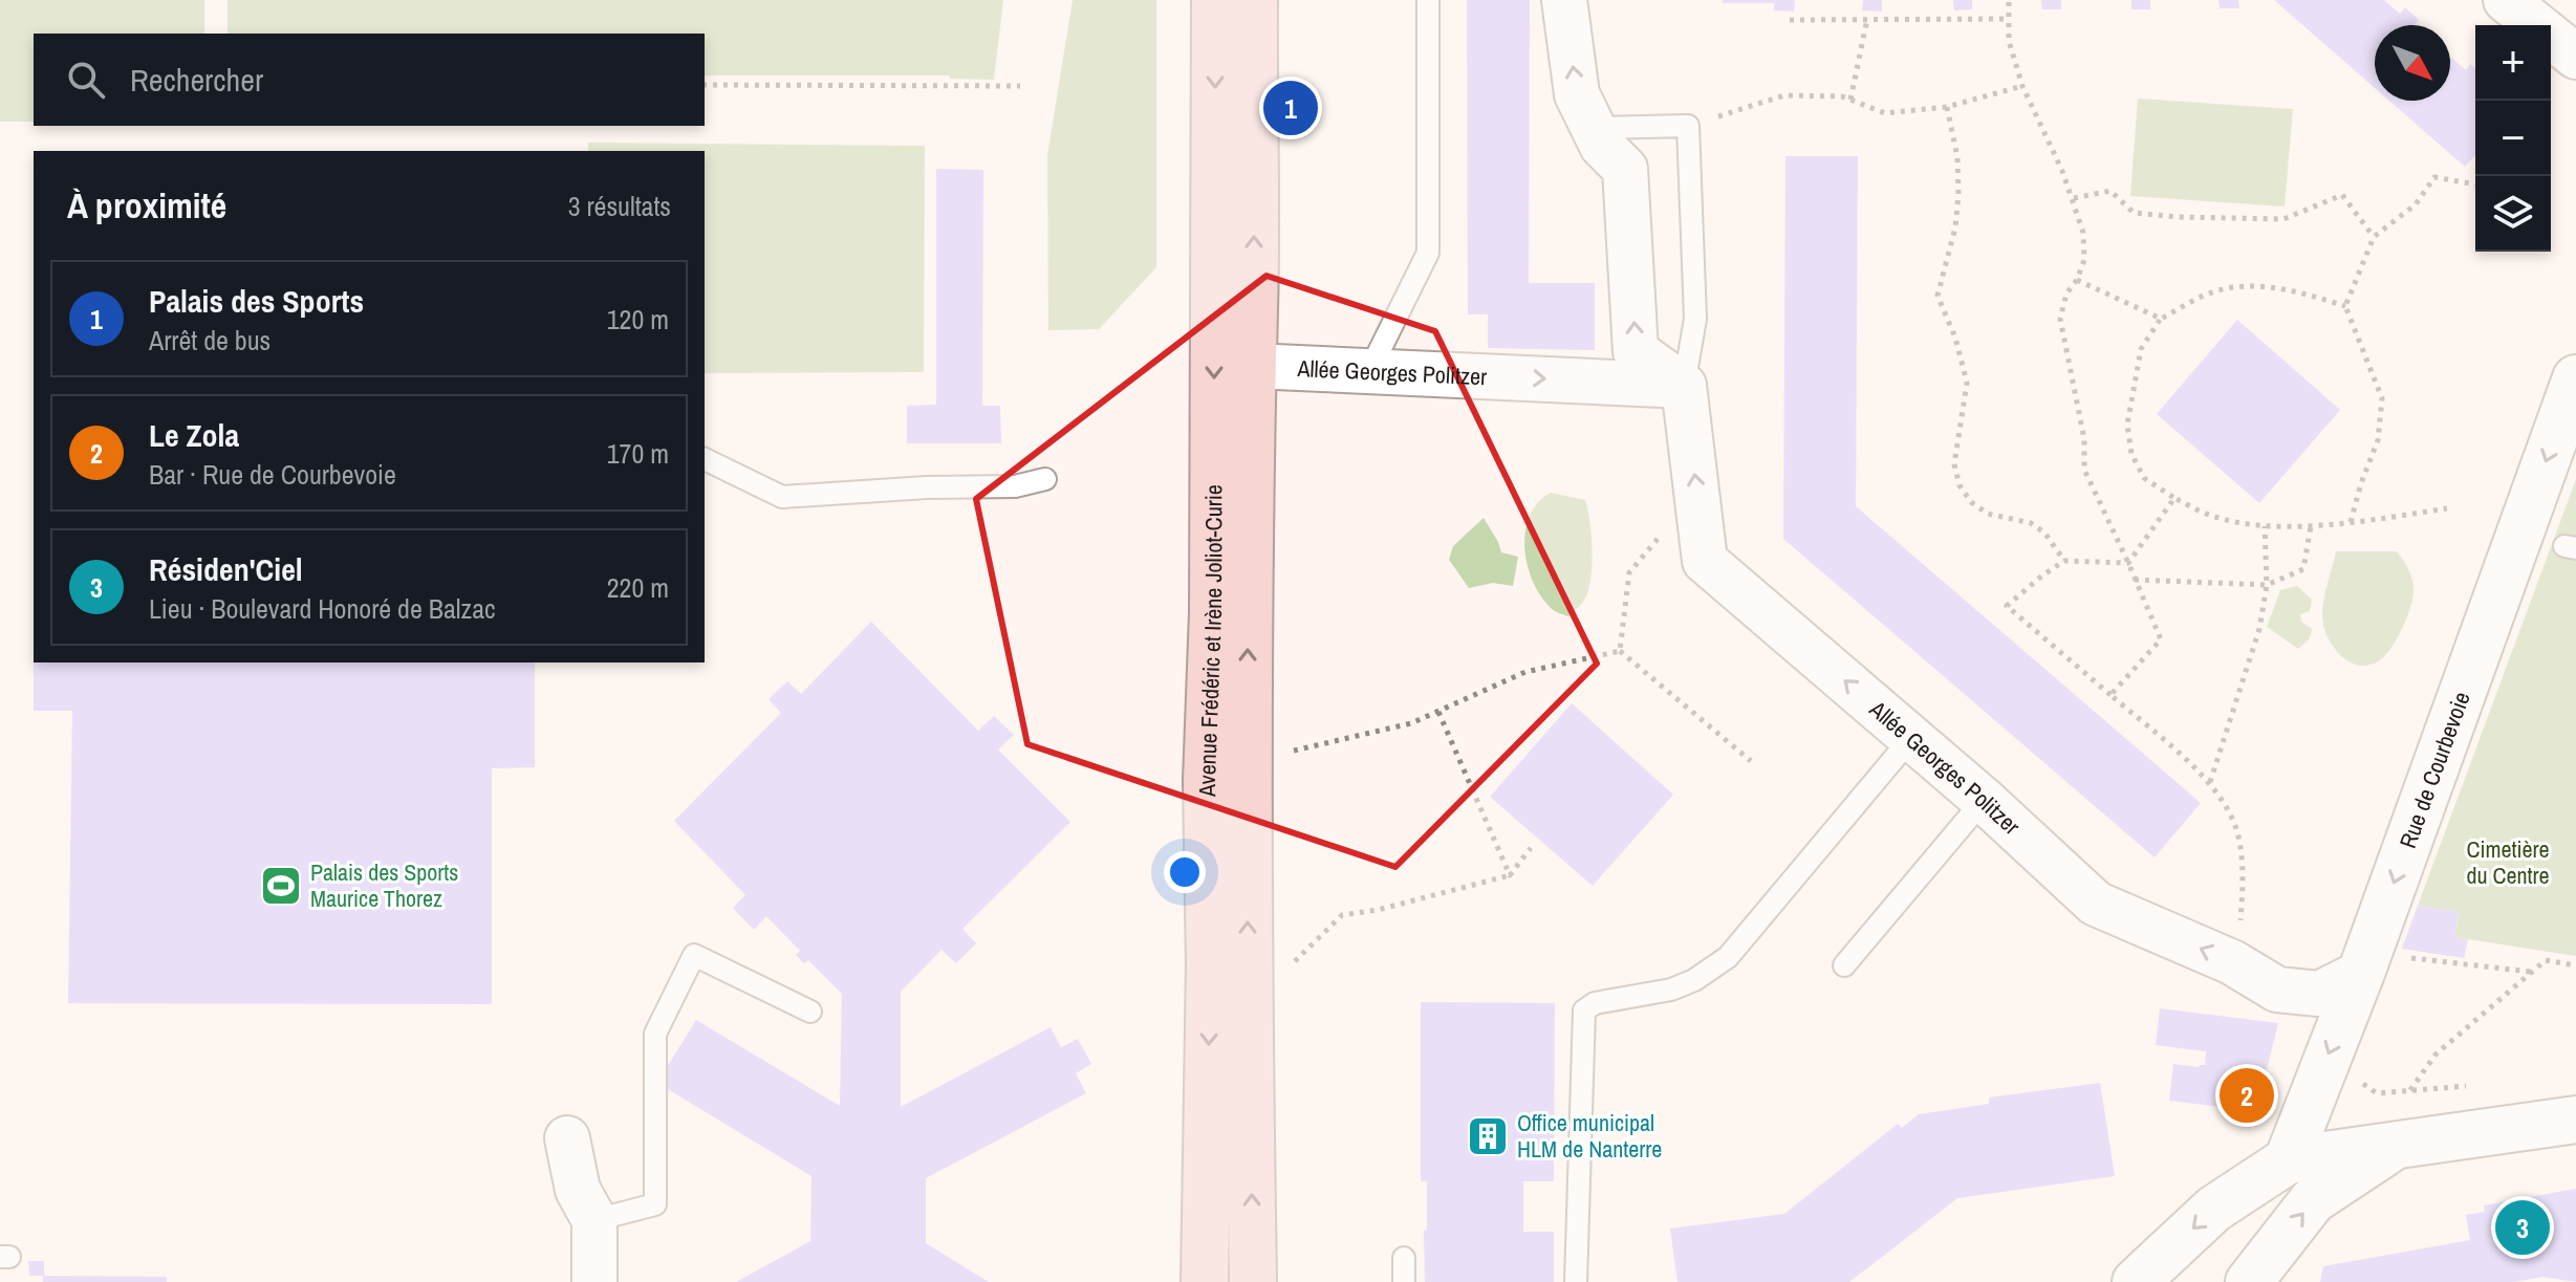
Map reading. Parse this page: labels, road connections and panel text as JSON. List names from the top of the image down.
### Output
{
  "streets": {
    "main road": ["Avenue Frédéric et Irène Joliot-Curie"],
    "street": ["Allée Georges Politzer", "Rue de Courbevoie"]
  },
  "crossings": [
    ["Allée Georges Politzer", "Avenue Frédéric et Irène Joliot-Curie"],
    ["Allée Georges Politzer", "Rue de Courbevoie"]
  ],
  "one_way": ["Rue de Courbevoie"],
  "parks": ["Cimetière du Centre"],
  "places": {
    "sports": ["Palais des Sports Maurice Thorez"],
    "building": ["Office municipal HLM de Nanterre"]
  },
  "north": "bottom right",
  "page": {
    "map_buttons": ["+", "−"],
    "search": "Rechercher",
    "pins": ["1", "2", "3"],
    "heading": ["À proximité", "3 résultats"],
    "list": [
      {
        "mark": "1",
        "name": "Palais des Sports",
        "note": "Arrêt de bus",
        "value": "120 m"
      },
      {
        "mark": "2",
        "name": "Le Zola",
        "note": "Bar · Rue de Courbevoie",
        "value": "170 m"
      },
      {
        "mark": "3",
        "name": "Résiden'Ciel",
        "note": "Lieu · Boulevard Honoré de Balzac",
        "value": "220 m"
      }
    ]
  }
}
